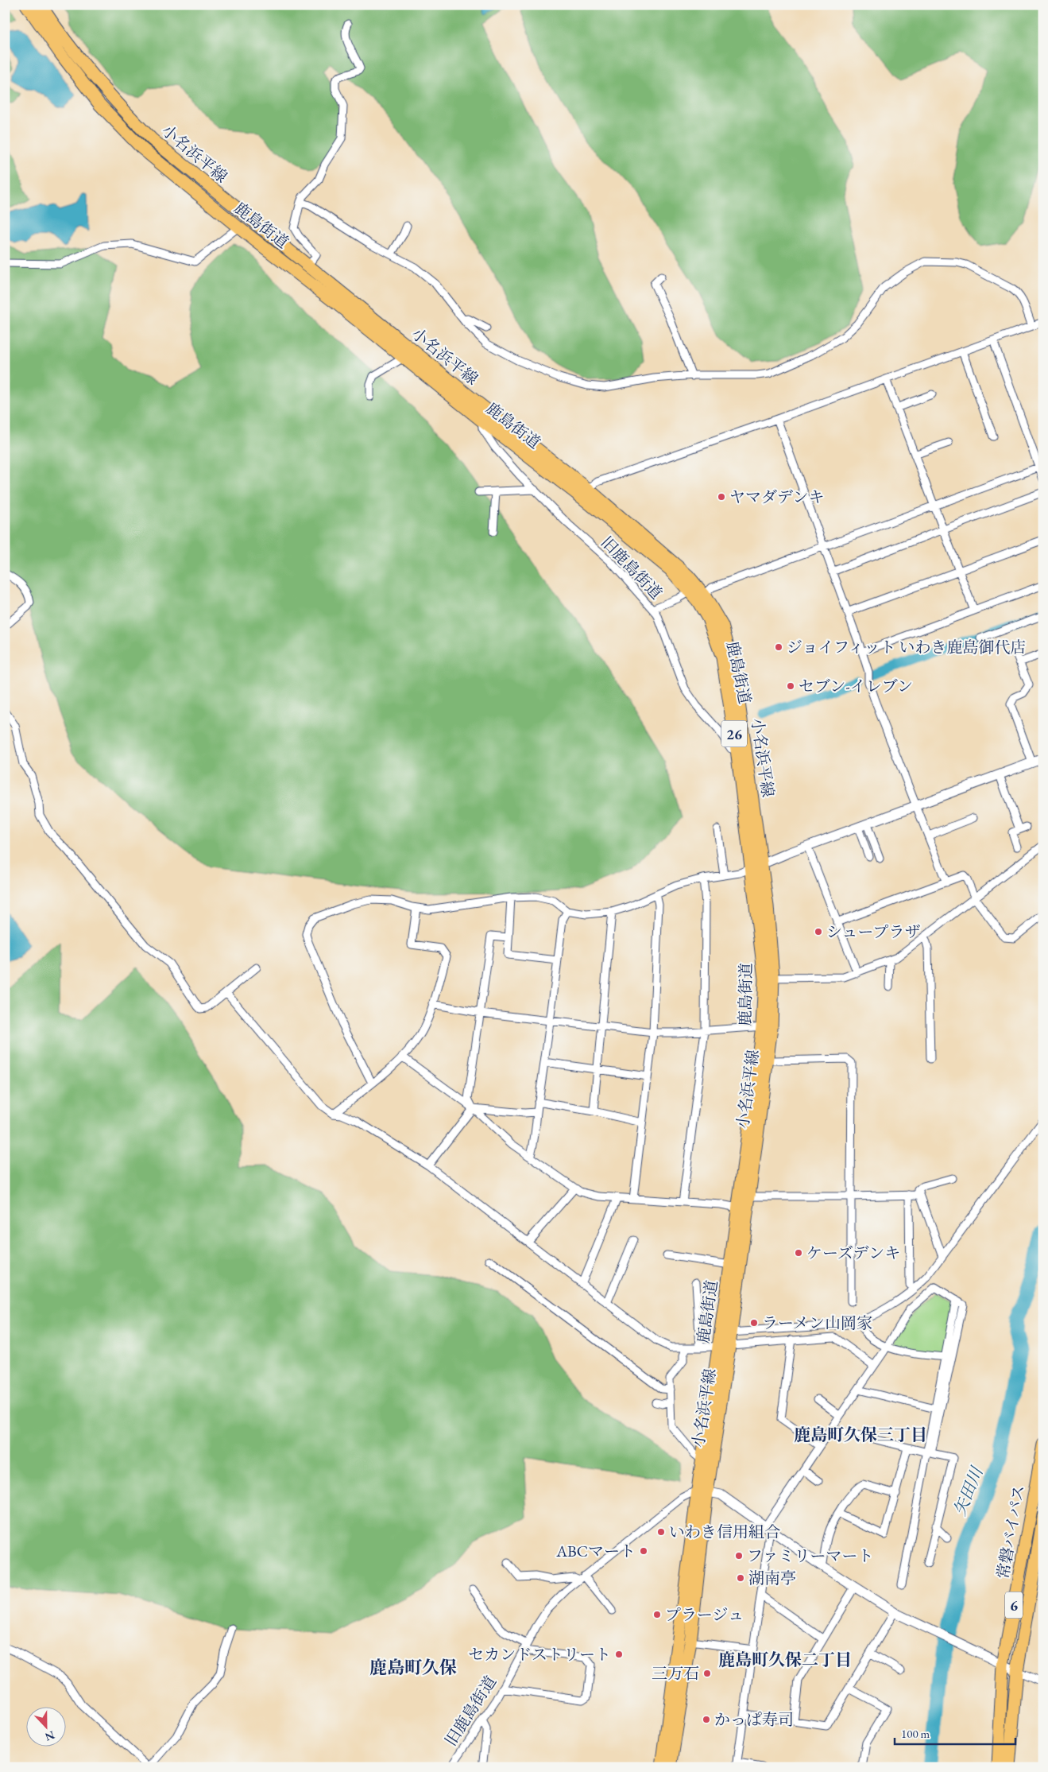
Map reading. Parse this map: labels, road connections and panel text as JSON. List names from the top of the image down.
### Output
{
  "streets": {
    "main road": [
      "小名浜平線",
      "鹿島街道",
      "26",
      "常磐バイパス",
      "6"
    ],
    "street": ["旧鹿島街道"]
  },
  "crossings": [
    ["小名浜平線", "鹿島街道"],
    ["小名浜平線", "旧鹿島街道"],
    ["鹿島街道", "旧鹿島街道"]
  ],
  "districts": ["鹿島町久保三丁目", "鹿島町久保二丁目", "鹿島町久保"],
  "water": ["矢田川"],
  "places": [
    "ヤマダデンキ",
    "ジョイフィット いわき鹿島御代店",
    "セブン-イレブン",
    "シュープラザ",
    "ケーズデンキ",
    "ラーメン山岡家",
    "いわき信用組合",
    "ABCマート",
    "ファミリーマート",
    "湖南亭",
    "プラージュ",
    "セカンドストリート",
    "三万石",
    "かっぱ寿司"
  ],
  "scale_bar": "100 m",
  "north": "bottom"
}
